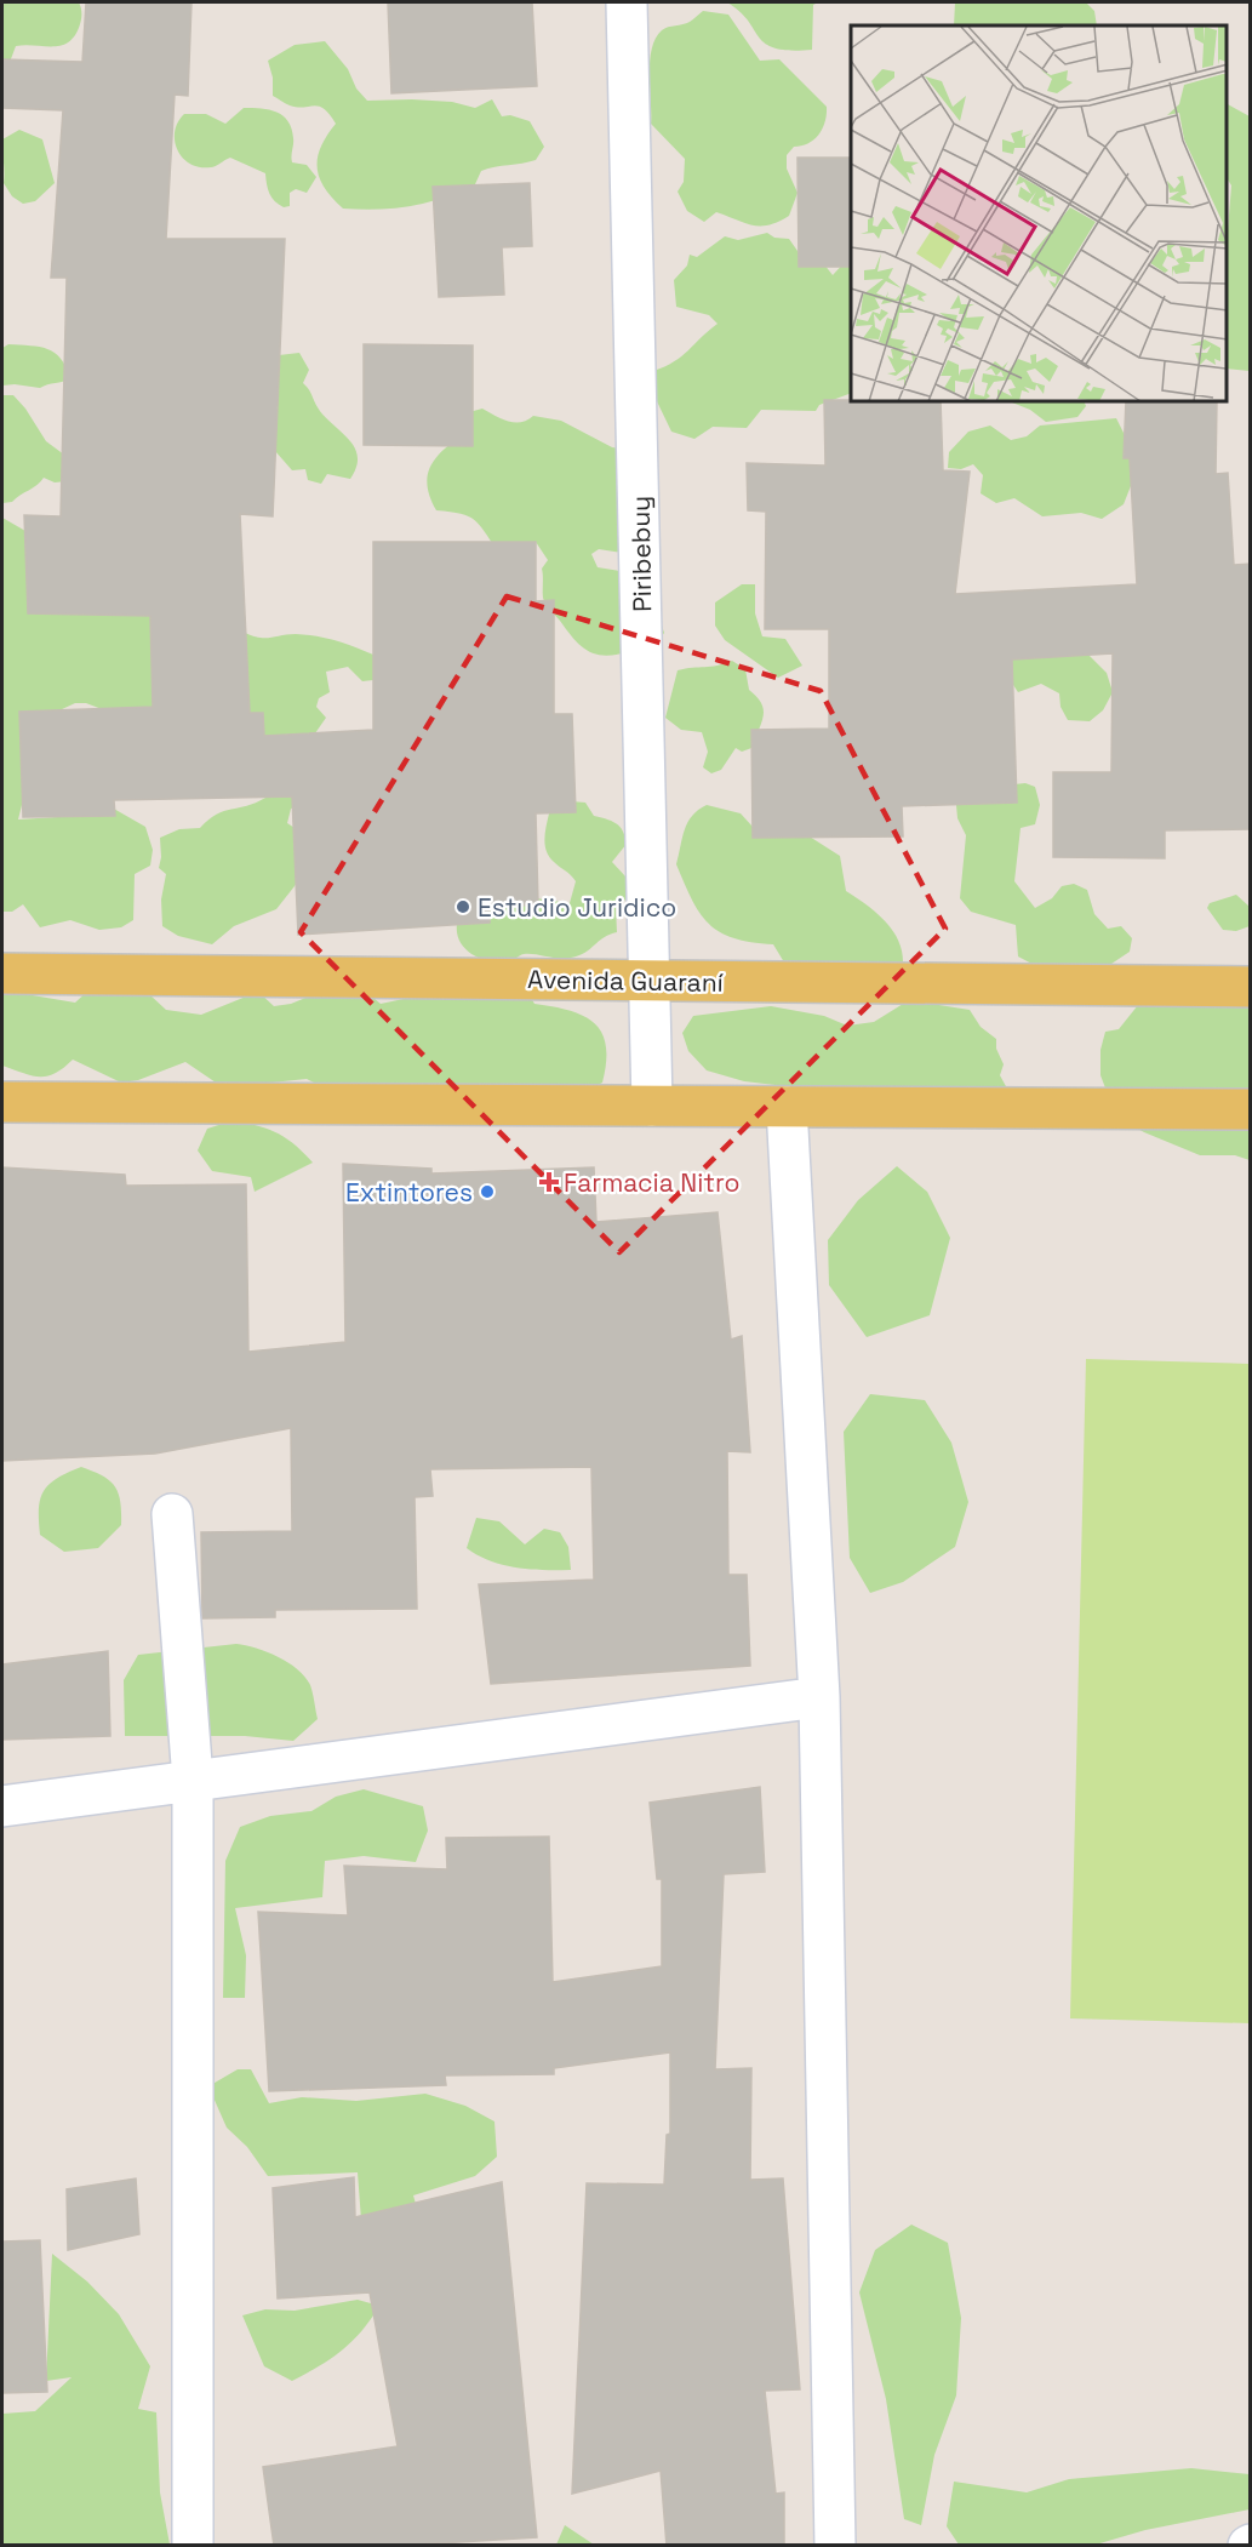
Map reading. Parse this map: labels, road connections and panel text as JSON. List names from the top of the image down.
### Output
{
  "streets": {
    "main road": ["Avenida Guaraní"],
    "street": ["Piribebuy"]
  },
  "crossings": [
    ["Piribebuy", "Avenida Guaraní"]
  ],
  "places": {
    "other": ["Estudio Juridico", "Extintores"],
    "health": ["Farmacia Nitro"]
  }
}
